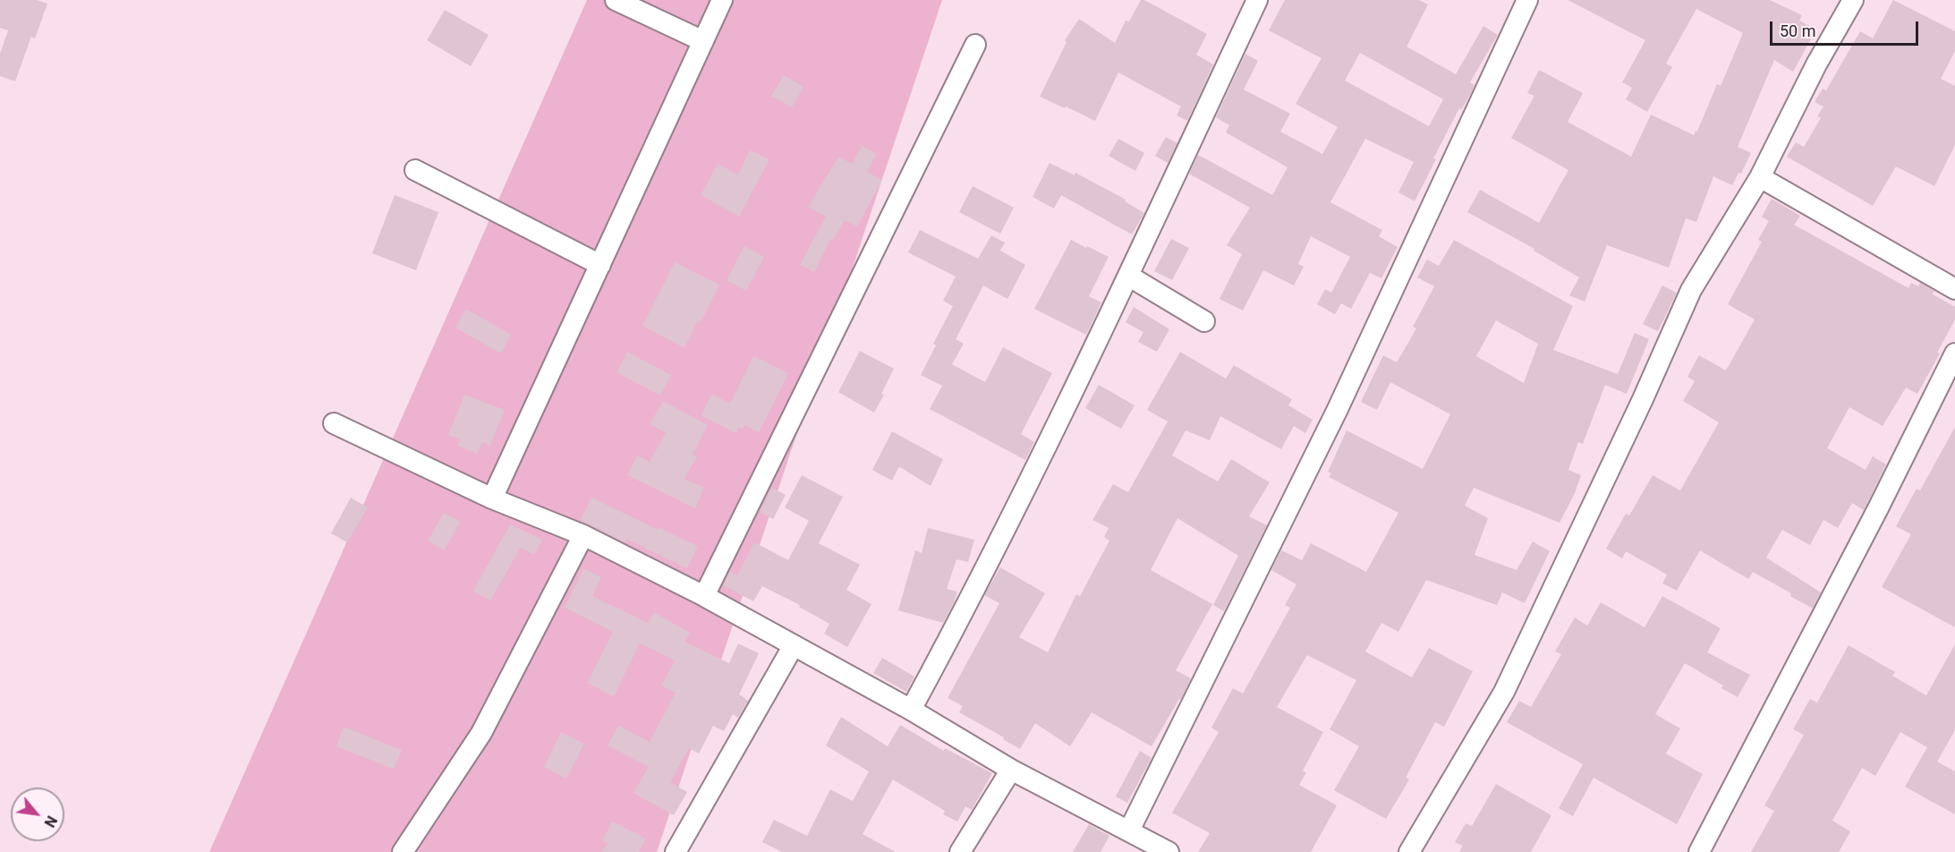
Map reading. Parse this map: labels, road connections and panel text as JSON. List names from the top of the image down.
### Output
{
  "scale_bar": "50 m",
  "north": "bottom right"
}
